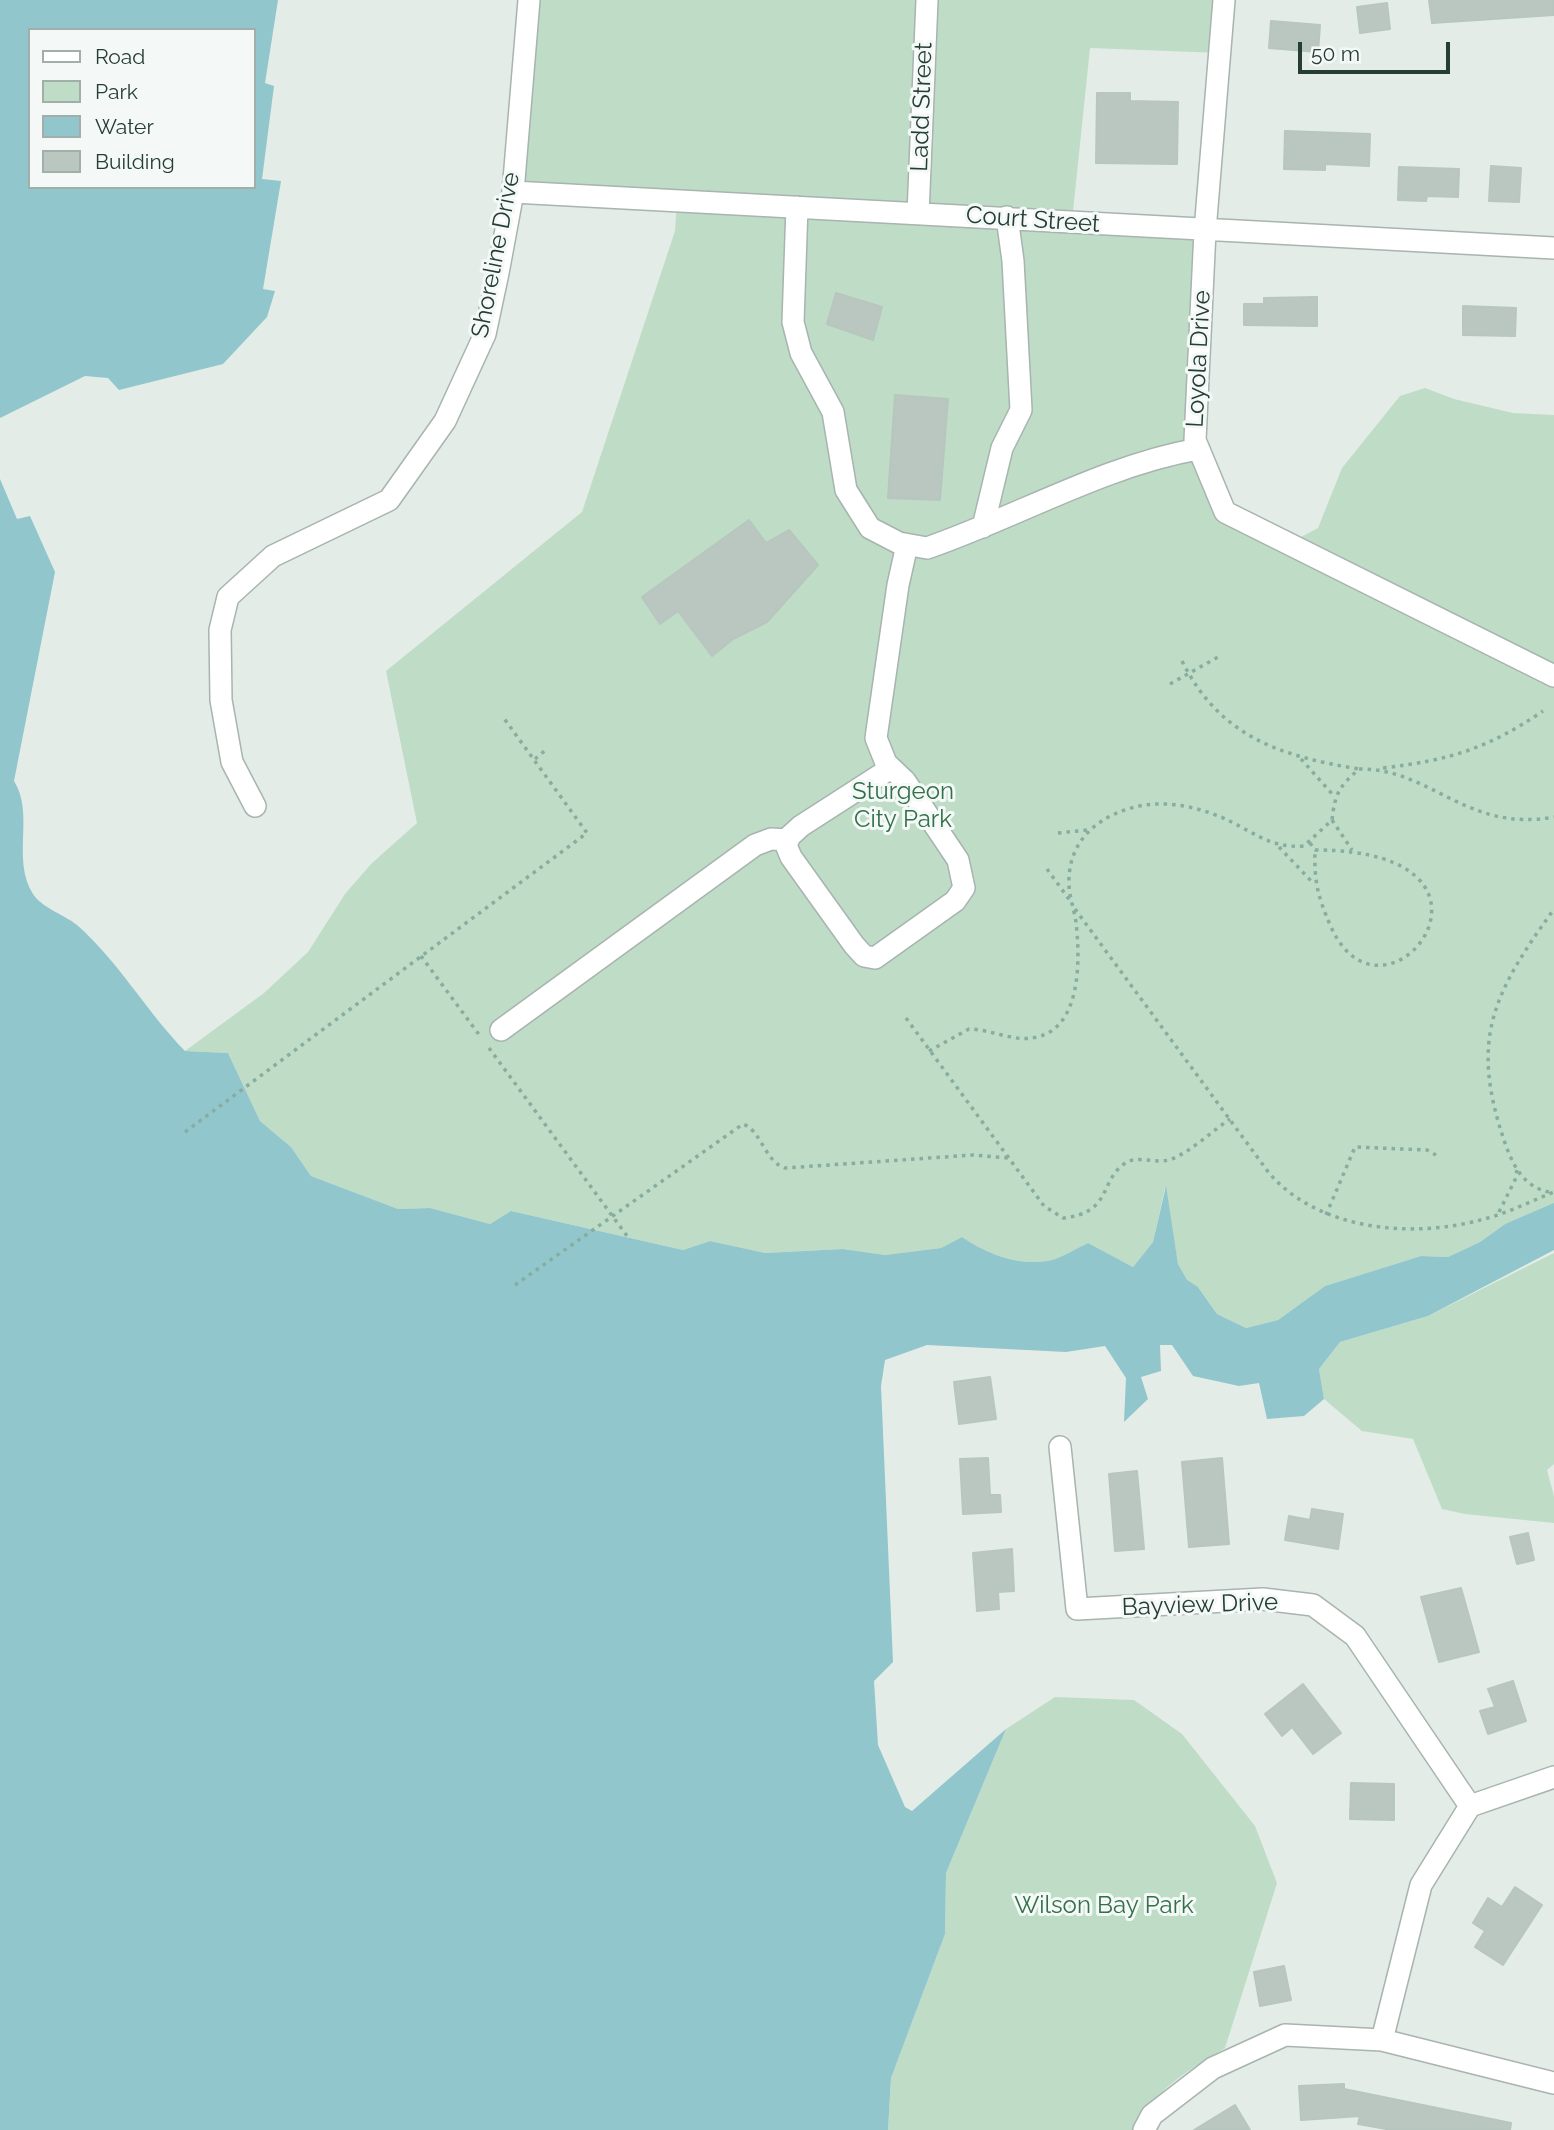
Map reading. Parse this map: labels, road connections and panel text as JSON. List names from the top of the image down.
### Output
{
  "streets": {
    "street": [
      "Ladd Street",
      "Court Street",
      "Shoreline Drive",
      "Loyola Drive",
      "Bayview Drive"
    ]
  },
  "crossings": [
    ["Ladd Street", "Court Street"],
    ["Court Street", "Shoreline Drive"],
    ["Court Street", "Loyola Drive"]
  ],
  "parks": ["Sturgeon City Park", "Wilson Bay Park"],
  "legend": [
    "Road",
    "Park",
    "Water",
    "Building"
  ],
  "scale_bar": "50 m"
}
